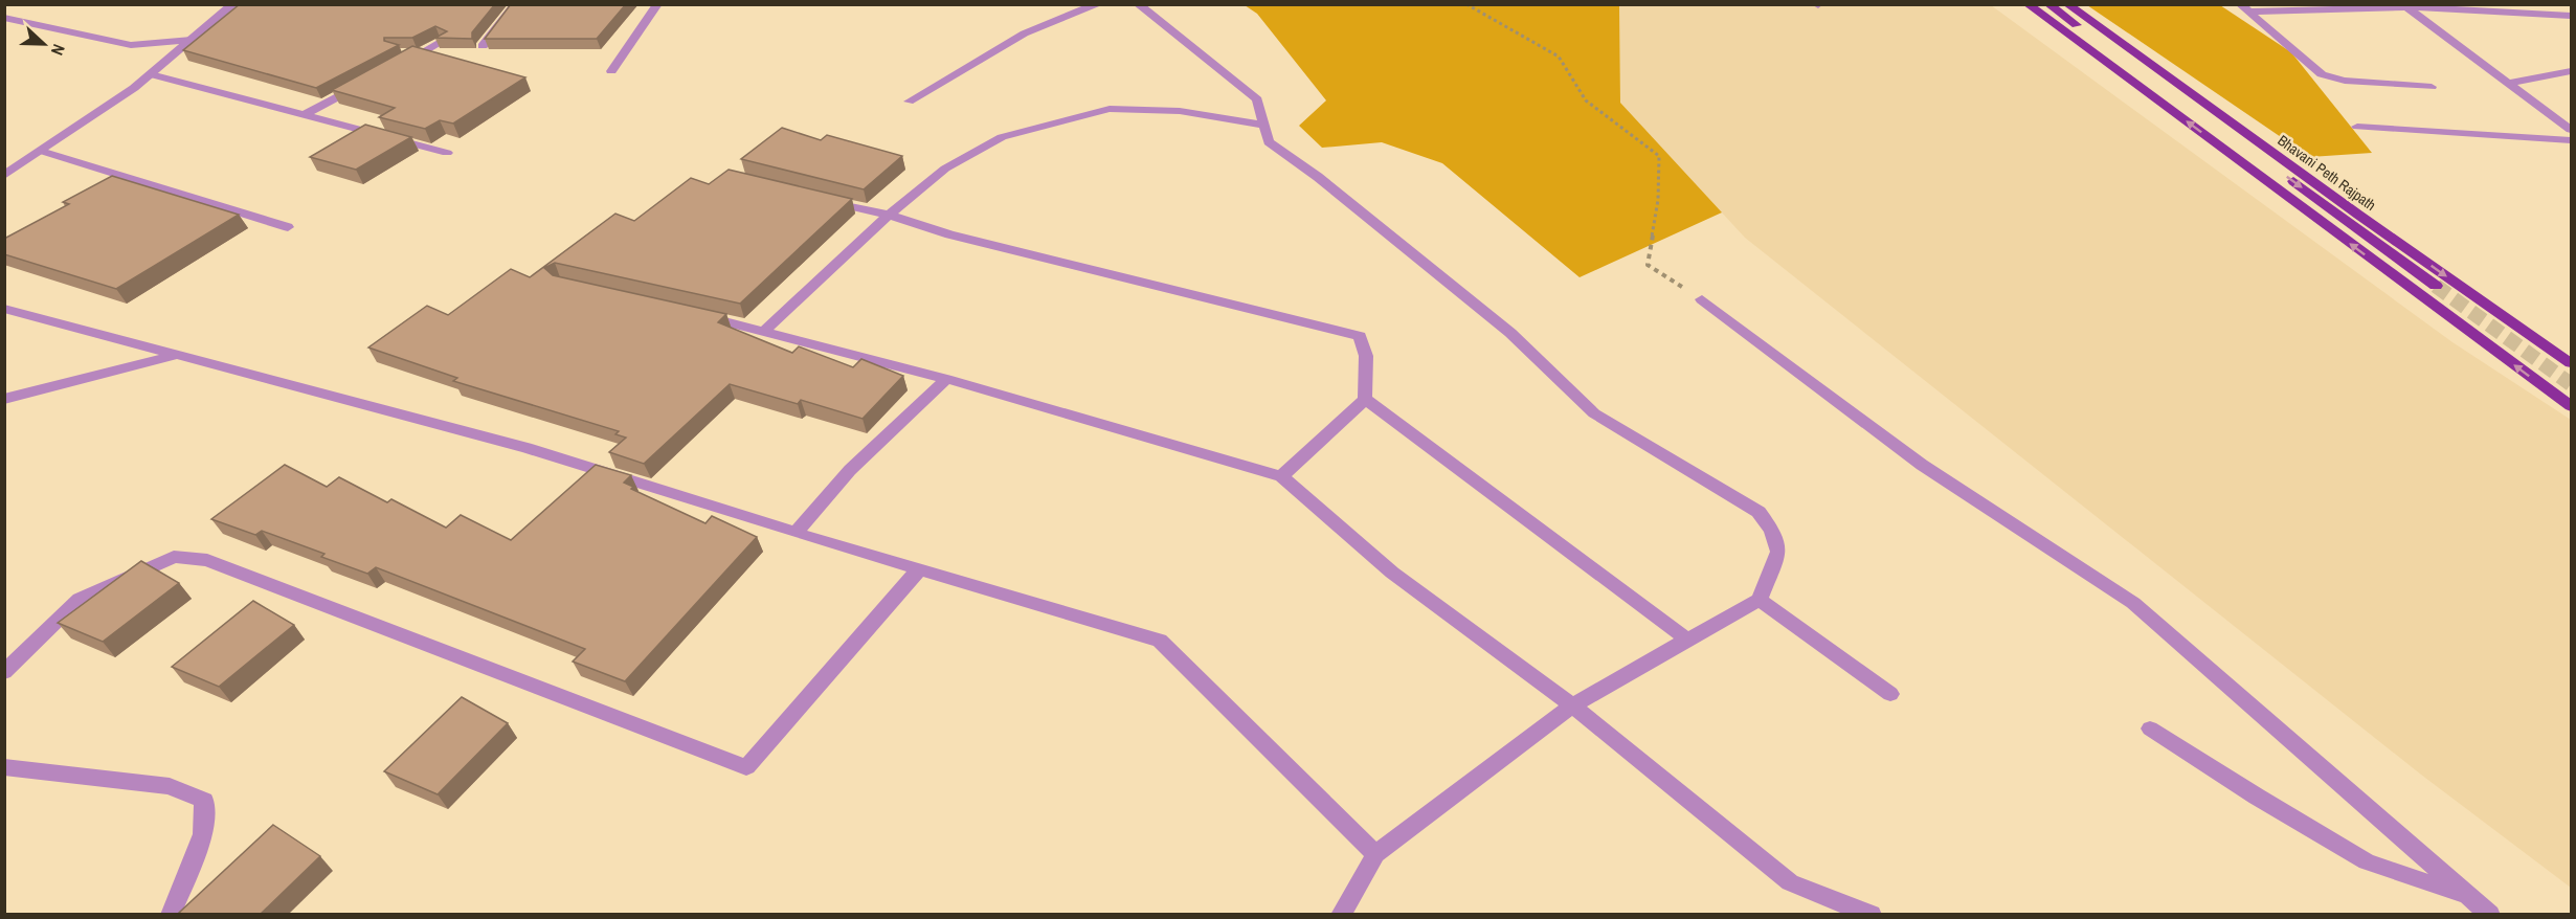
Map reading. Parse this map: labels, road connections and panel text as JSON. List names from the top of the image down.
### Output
{
  "streets": {
    "main road": ["Bhavani Peth Rajpath"]
  },
  "north": "right"
}
